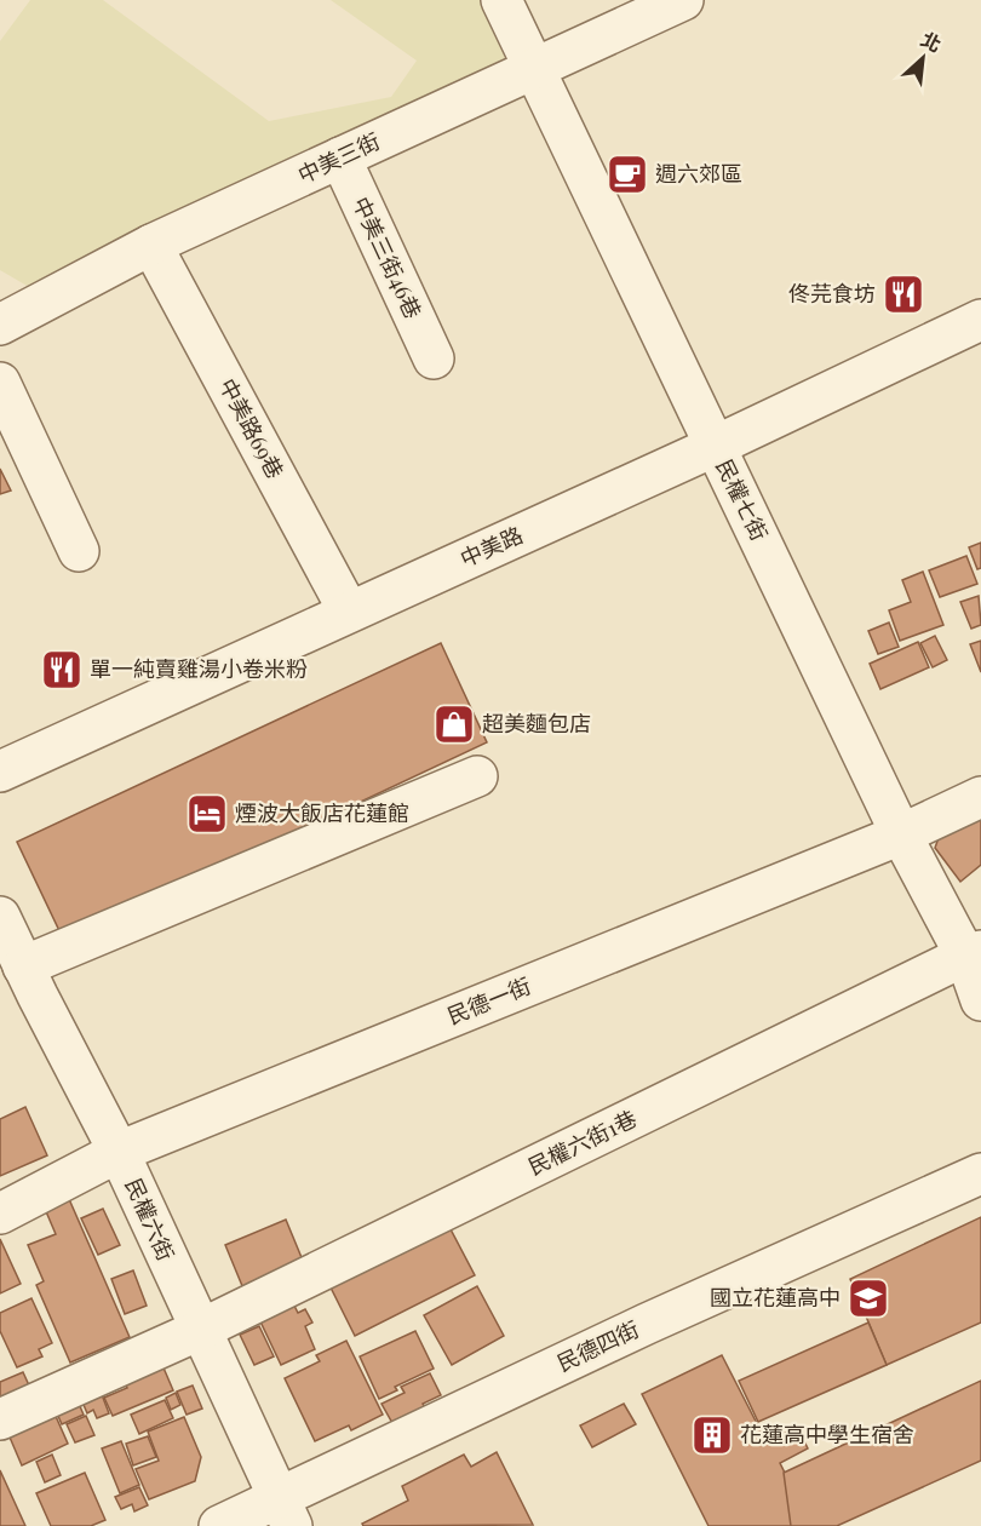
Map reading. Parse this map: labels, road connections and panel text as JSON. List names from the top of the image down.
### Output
{
  "streets": {
    "street": [
      "中美三街",
      "中美三街46巷",
      "中美路69巷",
      "民權七街",
      "中美路",
      "民德一街",
      "民權六街1巷",
      "民權六街",
      "民德四街"
    ]
  },
  "crossings": [
    ["中美三街", "中美三街46巷"],
    ["中美三街", "中美路69巷"],
    ["中美三街", "民權七街"],
    ["中美路69巷", "中美路"],
    ["民權七街", "中美路"],
    ["民權七街", "民德一街"],
    ["民權七街", "民權六街1巷"],
    ["民德一街", "民權六街"],
    ["民權六街1巷", "民權六街"],
    ["民權六街", "民德四街"]
  ],
  "places": {
    "cafe": ["週六郊區"],
    "restaurant": ["佟芫食坊", "單一純賣雞湯小卷米粉"],
    "shop": ["超美麵包店"],
    "hotel": ["煙波大飯店花蓮館"],
    "school or university": ["國立花蓮高中"],
    "building": ["花蓮高中學生宿舍"]
  },
  "north": "top right"
}
